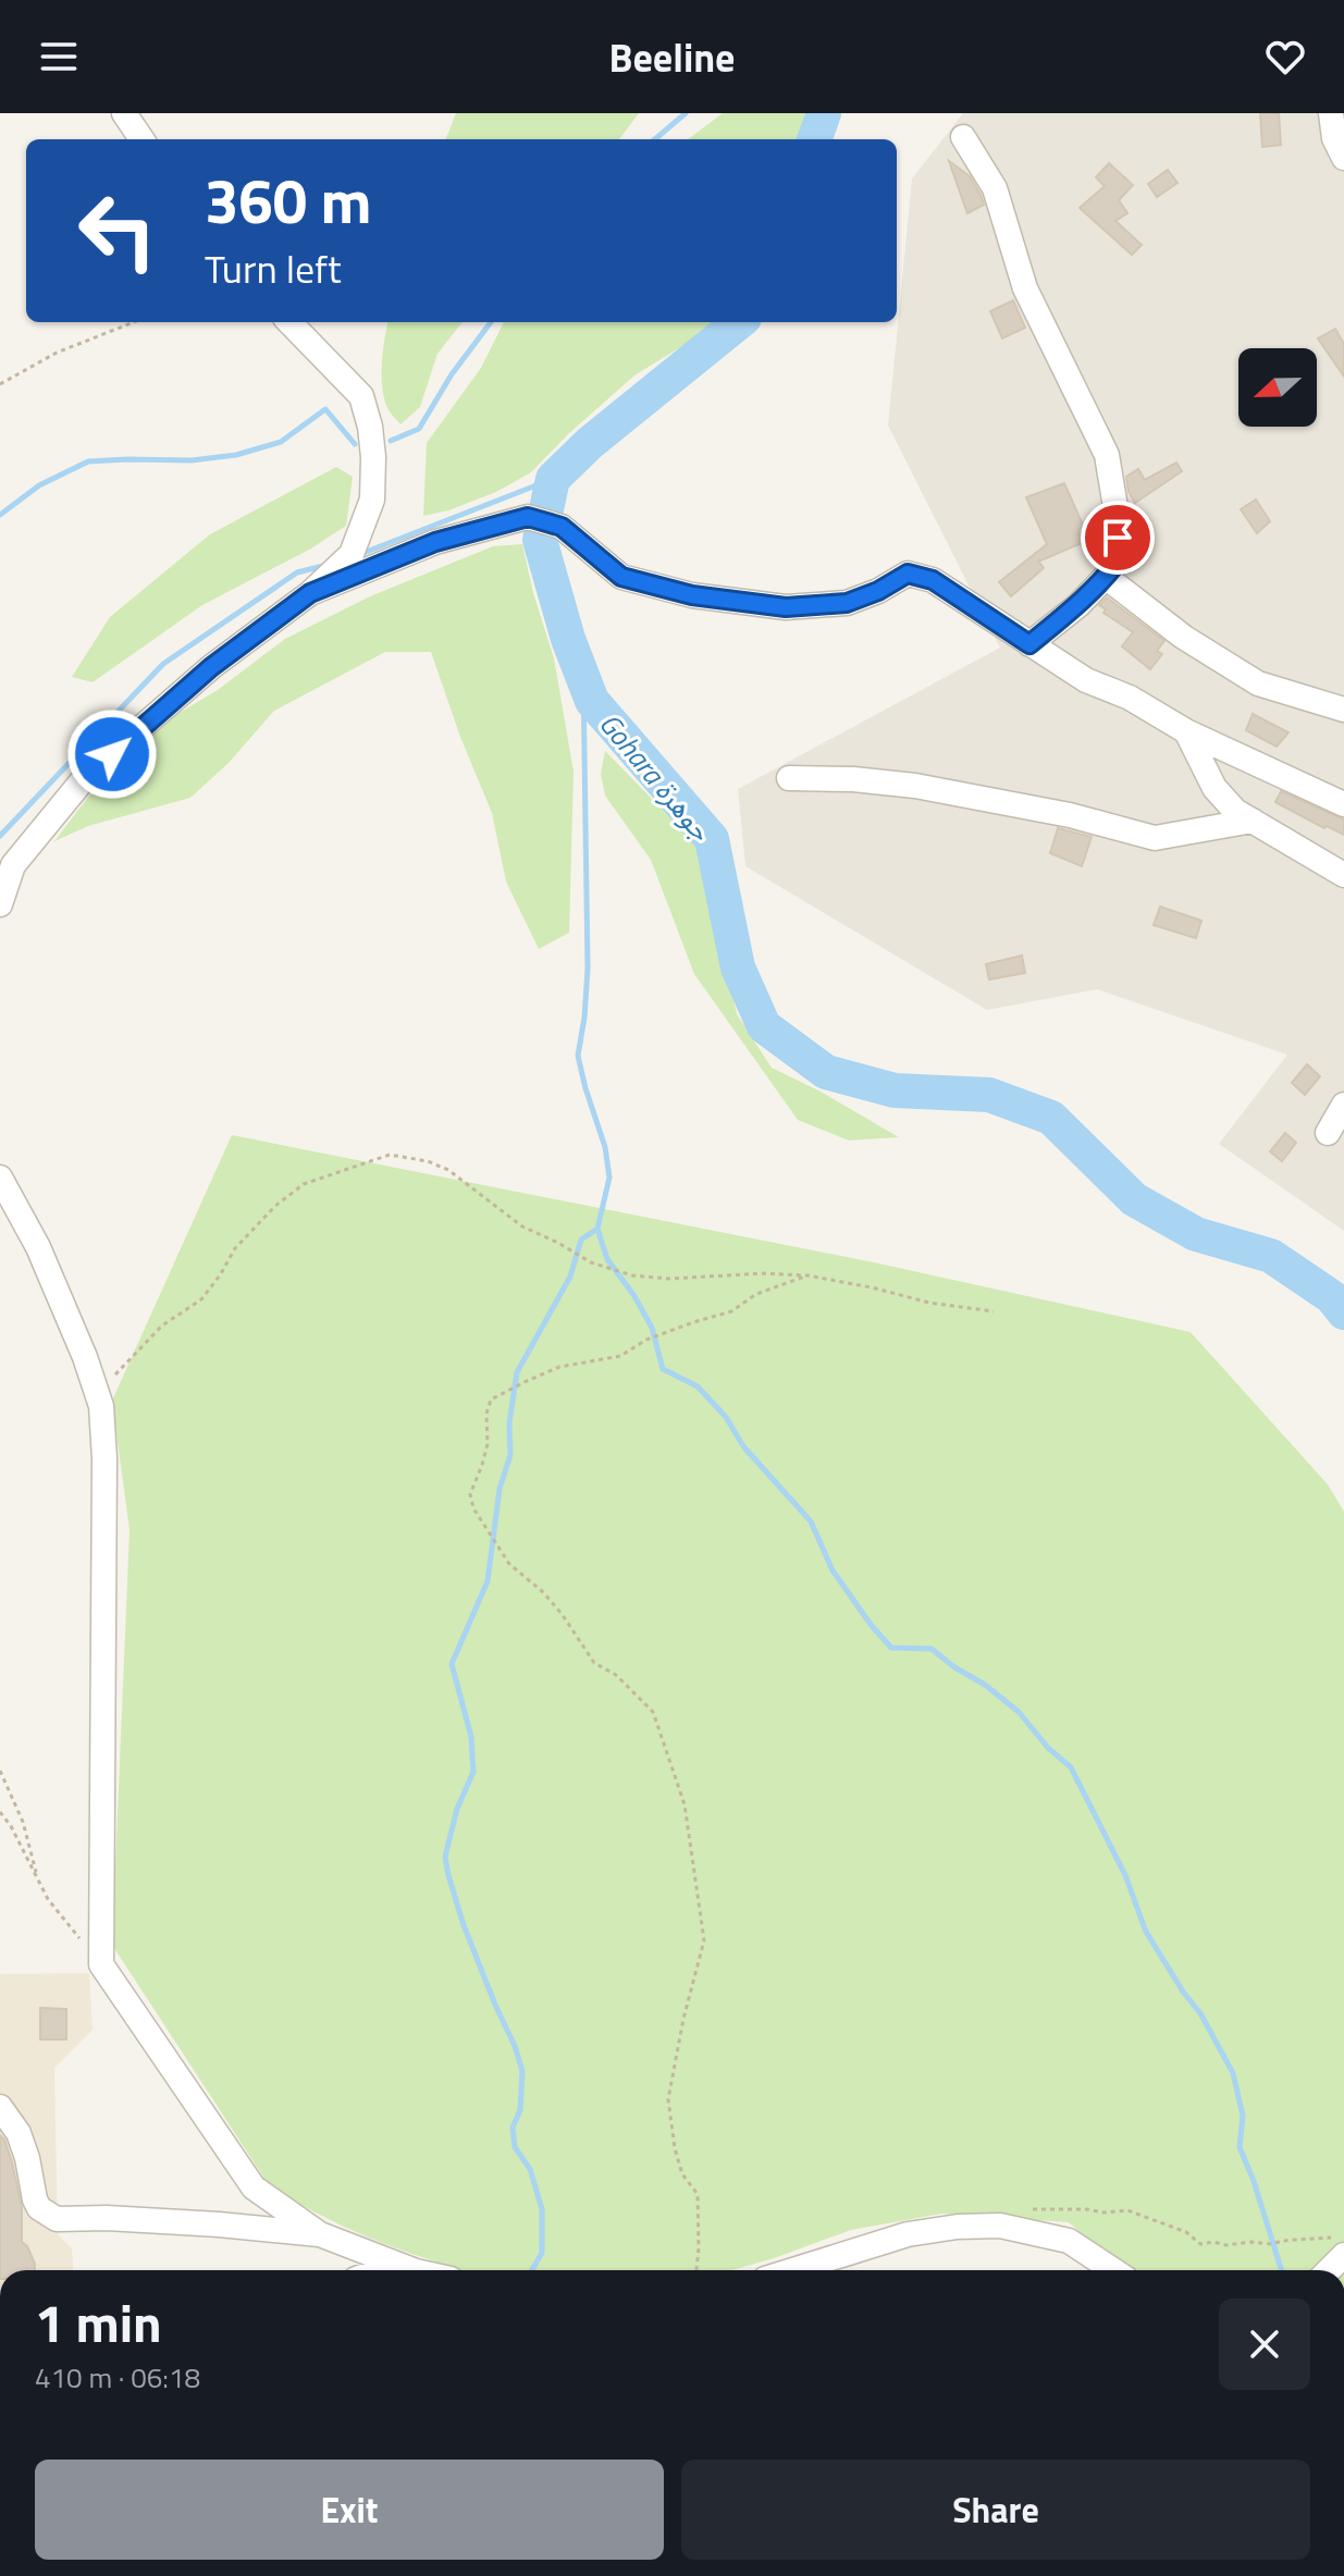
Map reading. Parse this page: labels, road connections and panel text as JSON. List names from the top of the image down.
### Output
{
  "water": ["Gohara جوهرة"],
  "north": "left",
  "page": {
    "header": "Beeline",
    "turn": ["360 m", "Turn left"],
    "heading": ["1 min", "410 m · 06:18"],
    "buttons": ["Exit", "Share"]
  }
}
